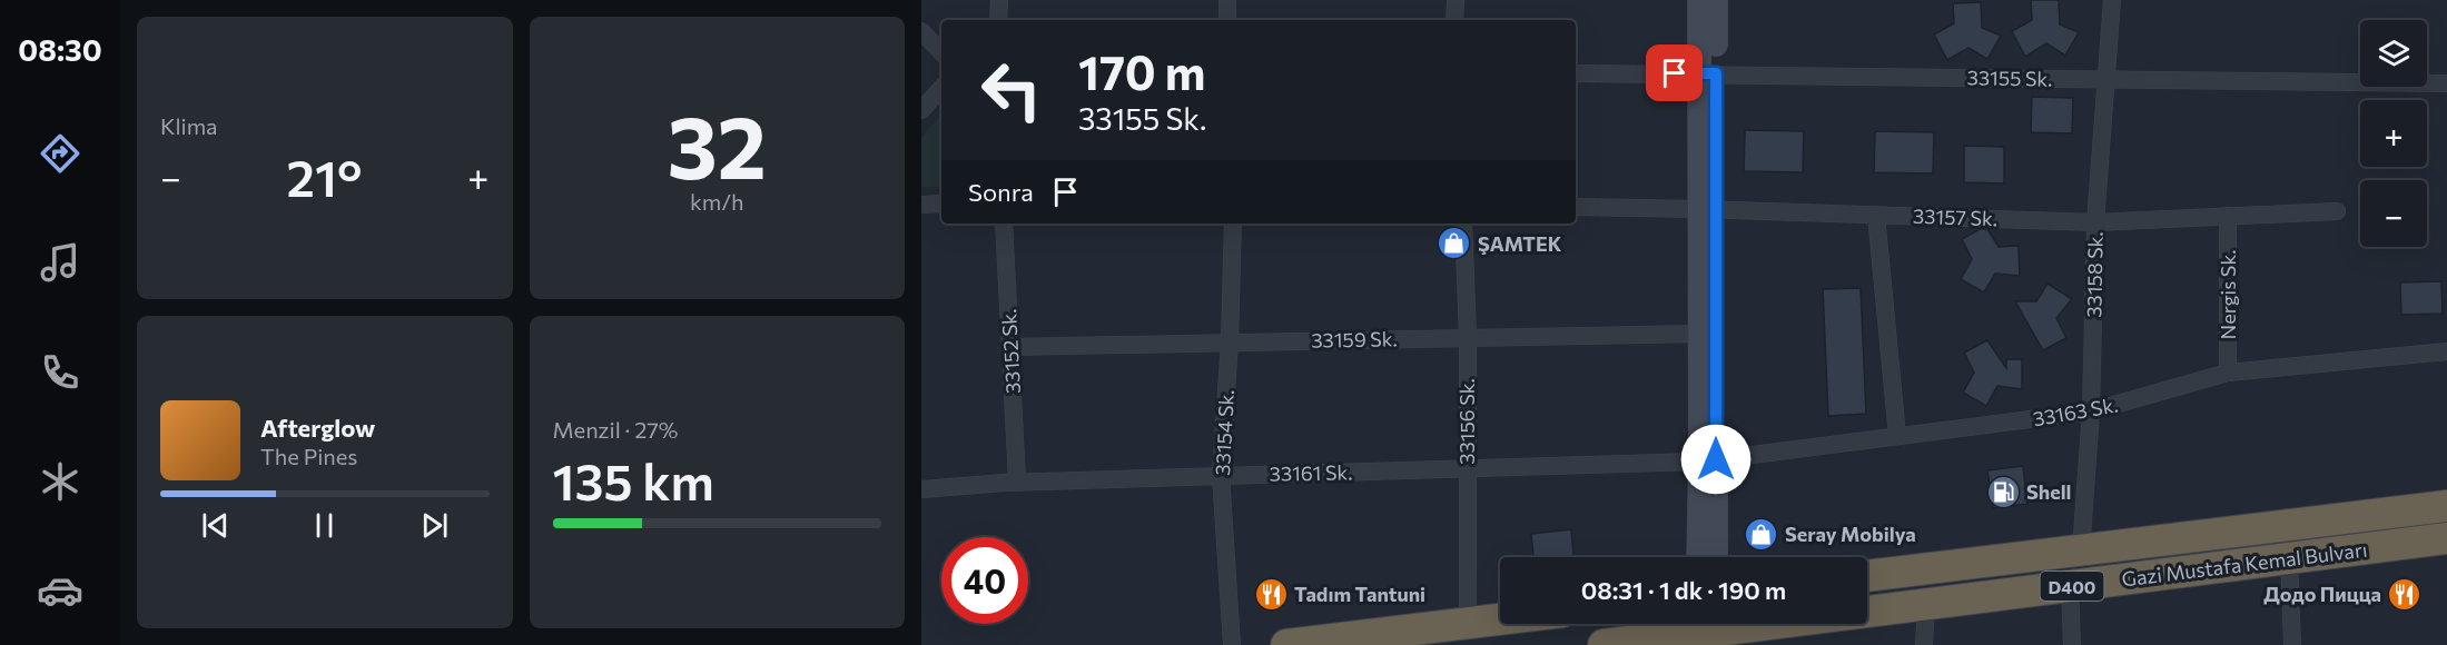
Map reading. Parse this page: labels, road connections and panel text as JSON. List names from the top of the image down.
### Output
{
  "streets": {
    "highway": ["Gazi Mustafa Kemal Bulvarı", "D400"],
    "street": [
      "33155 Sk.",
      "33157 Sk.",
      "33158 Sk.",
      "Nergis Sk.",
      "33159 Sk.",
      "33152 Sk.",
      "33163 Sk.",
      "33156 Sk.",
      "33154 Sk.",
      "33161 Sk."
    ]
  },
  "crossings": [
    ["33155 Sk.", "33158 Sk."],
    ["33157 Sk.", "33158 Sk."],
    ["33157 Sk.", "Nergis Sk."],
    ["33158 Sk.", "33163 Sk."],
    ["33158 Sk.", "Gazi Mustafa Kemal Bulvarı"],
    ["Nergis Sk.", "33163 Sk."],
    ["33159 Sk.", "33152 Sk."],
    ["33159 Sk.", "33156 Sk."],
    ["33159 Sk.", "33154 Sk."],
    ["33152 Sk.", "33161 Sk."],
    ["33163 Sk.", "33161 Sk."],
    ["33156 Sk.", "33161 Sk."],
    ["33154 Sk.", "33161 Sk."]
  ],
  "places": {
    "shop": ["ŞAMTEK", "Seray Mobilya"],
    "fuel station": ["Shell"],
    "restaurant": ["Tadım Tantuni", "Додо Пицца"]
  },
  "page": {
    "tabs": "08:30",
    "tile": [
      "Klima",
      ["32", "km/h"],
      ["Menzil · 27%", "135 km"]
    ],
    "map_buttons": ["+", "−"],
    "turn": ["170 m", "33155 Sk."],
    "heat": ["−", "21°", "+"],
    "then": "Sonra",
    "song": ["Afterglow", "The Pines"],
    "limit": "40",
    "trip": "08:31 · 1 dk · 190 m"
  }
}
